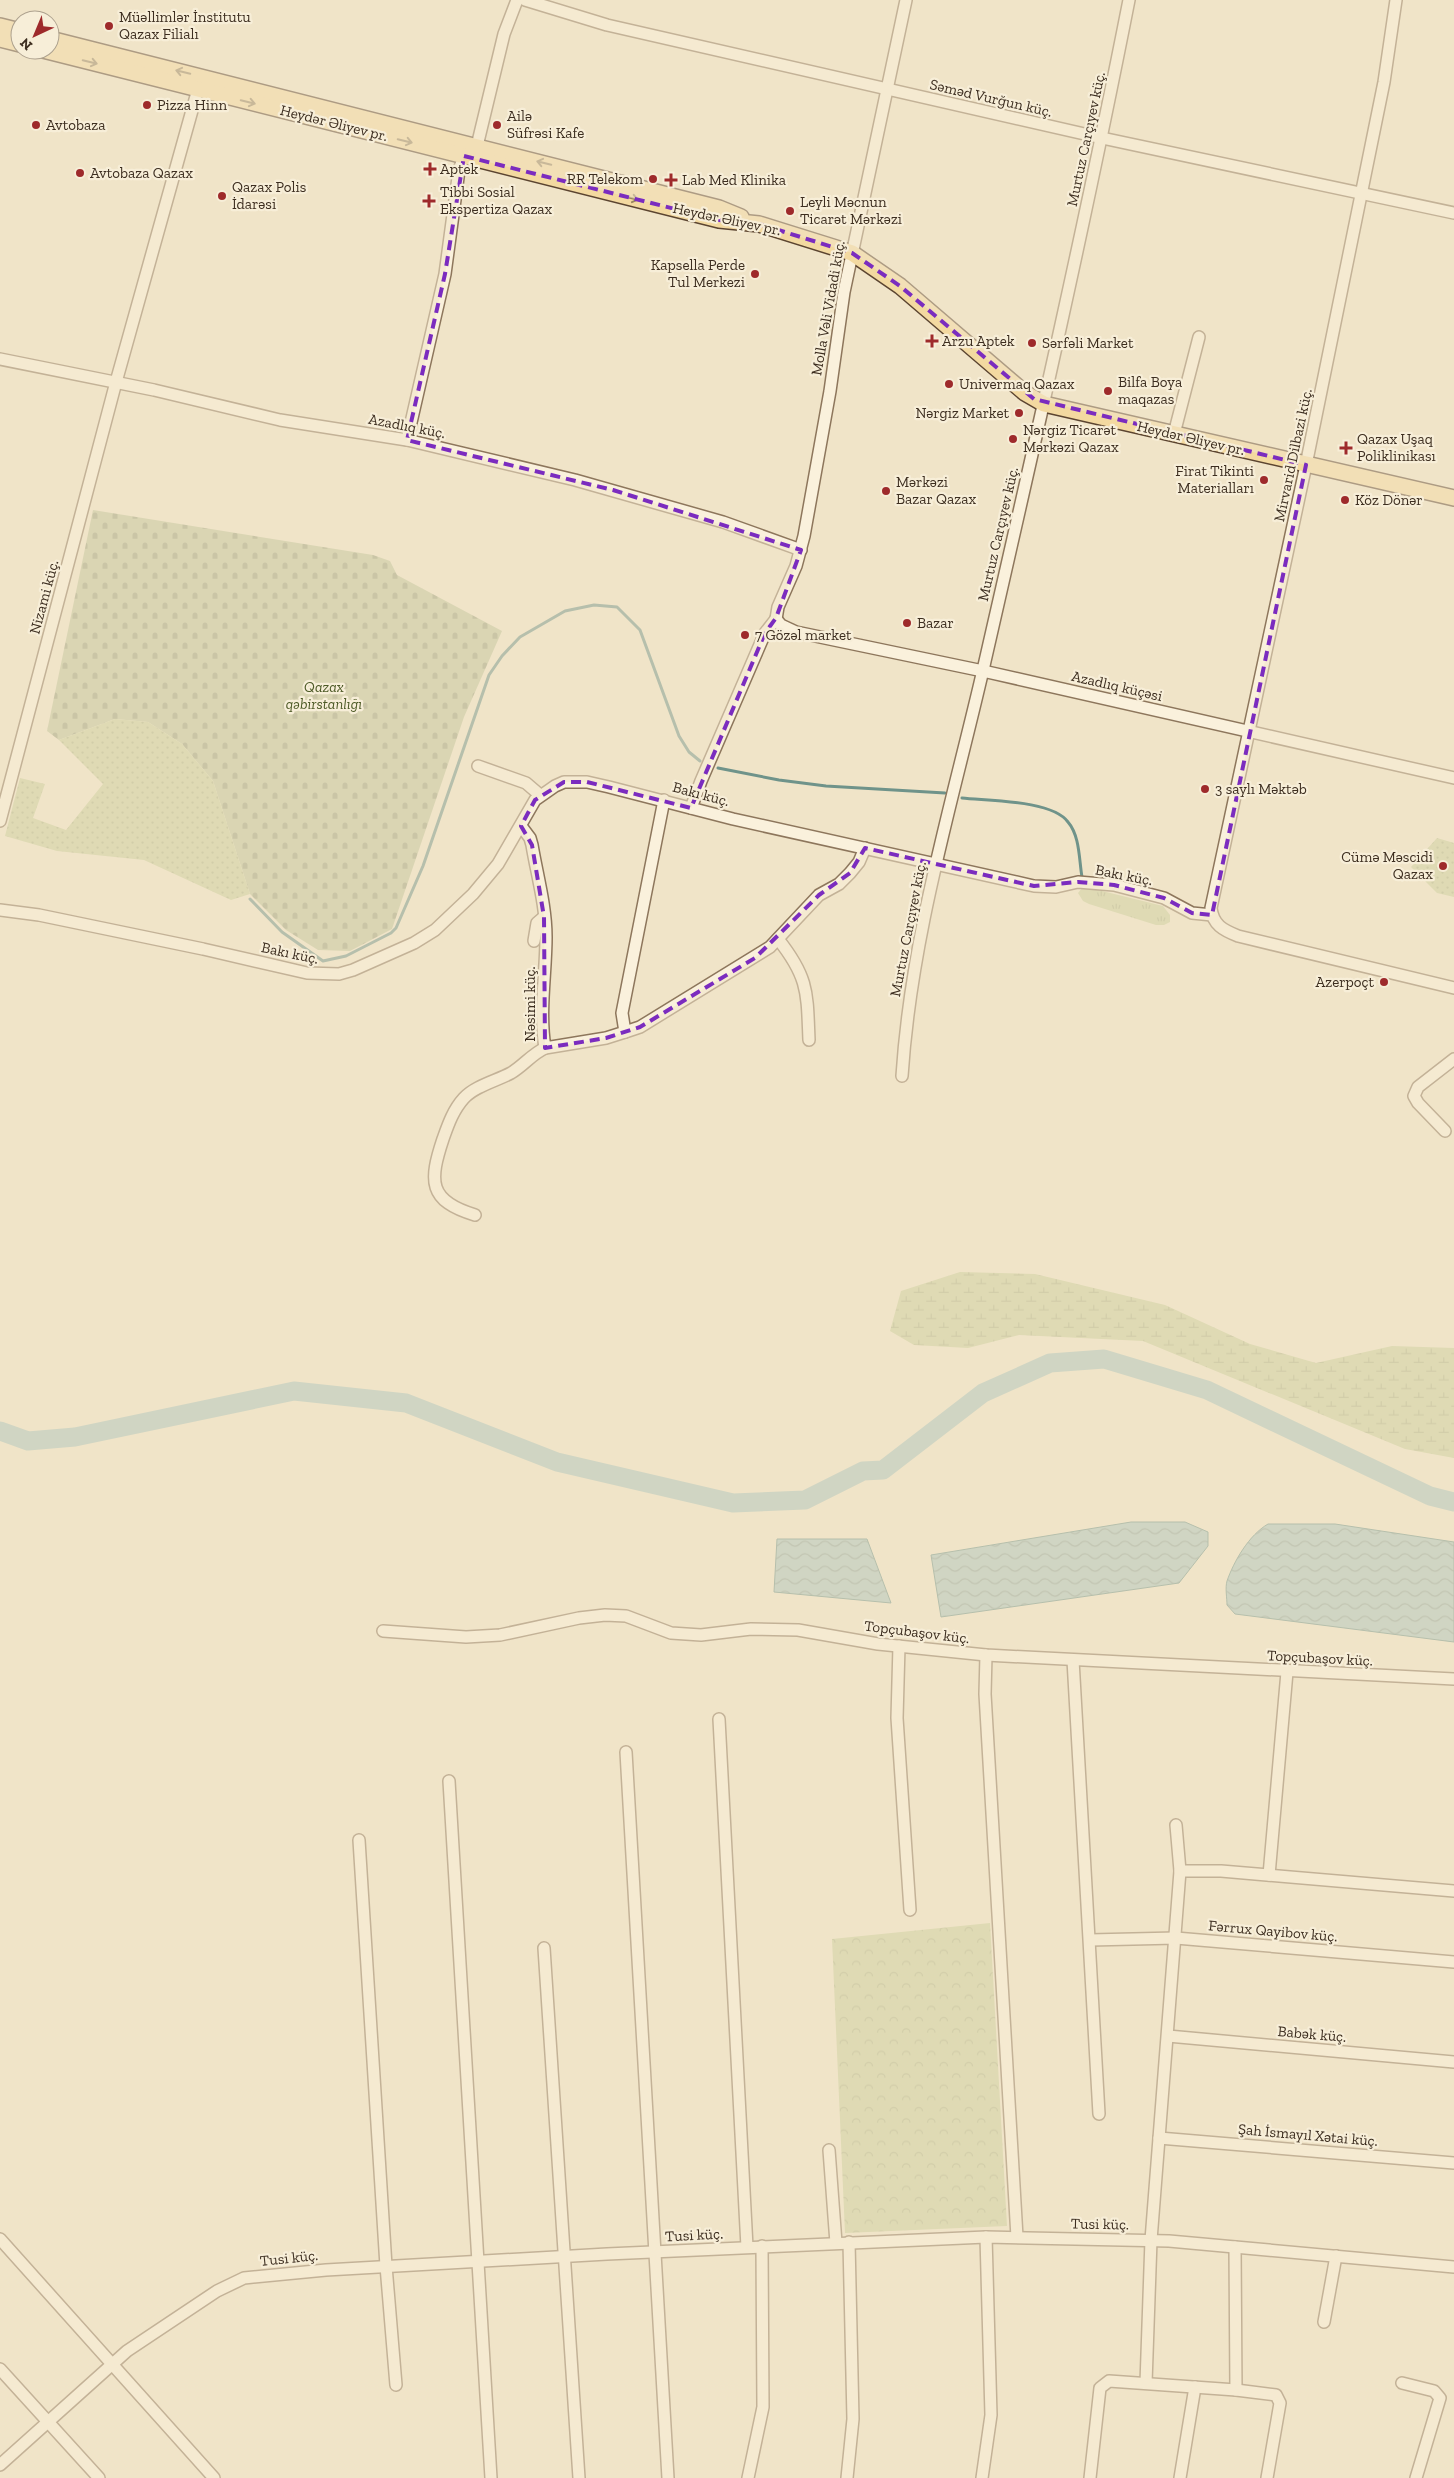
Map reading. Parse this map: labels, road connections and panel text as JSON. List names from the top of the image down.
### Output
{
  "streets": {
    "main road": ["Heydər Əliyev pr."],
    "street": [
      "Səməd Vurğun küç.",
      "Murtuz Carçıyev küç.",
      "Molla Vəli Vidadi küç.",
      "Azadlıq küç.",
      "Mirvarid Dilbazi küç.",
      "Nizami küç.",
      "Azadlıq küçəsi",
      "Bakı küç.",
      "Nəsimi küç.",
      "Topçubaşov küç.",
      "Fərrux Qayibov küç.",
      "Babək küç.",
      "Şah İsmayıl Xətai küç.",
      "Tusi küç."
    ]
  },
  "crossings": [
    ["Səməd Vurğun küç.", "Murtuz Carçıyev küç."],
    ["Səməd Vurğun küç.", "Molla Vəli Vidadi küç."],
    ["Səməd Vurğun küç.", "Mirvarid Dilbazi küç."],
    ["Heydər Əliyev pr.", "Murtuz Carçıyev küç."],
    ["Heydər Əliyev pr.", "Molla Vəli Vidadi küç."],
    ["Heydər Əliyev pr.", "Mirvarid Dilbazi küç."],
    ["Heydər Əliyev pr.", "Nizami küç."],
    ["Murtuz Carçıyev küç.", "Azadlıq küçəsi"],
    ["Murtuz Carçıyev küç.", "Bakı küç."],
    ["Molla Vəli Vidadi küç.", "Azadlıq küç."],
    ["Molla Vəli Vidadi küç.", "Azadlıq küçəsi"],
    ["Molla Vəli Vidadi küç.", "Bakı küç."],
    ["Azadlıq küç.", "Nizami küç."],
    ["Mirvarid Dilbazi küç.", "Azadlıq küçəsi"],
    ["Mirvarid Dilbazi küç.", "Bakı küç."],
    ["Bakı küç.", "Nəsimi küç."]
  ],
  "parks": ["Qazax qəbirstanlığı"],
  "places": {
    "other": [
      "Müəllimlər İnstitutu Qazax Filialı",
      "Pizza Hinn",
      "Avtobaza",
      "Ailə Süfrəsi Kafe",
      "Avtobaza Qazax",
      "RR Telekom",
      "Qazax Polis İdarəsi",
      "Leyli Məcnun Ticarət Mərkəzi",
      "Kapsella Perde Tul Merkezi",
      "Sərfəli Market",
      "Univermaq Qazax",
      "Bilfa Boya maqazas",
      "Nərgiz Market",
      "Nərgiz Ticarət Mərkəzi Qazax",
      "Firat Tikinti Materialları",
      "Mərkəzi Bazar Qazax",
      "Köz Dönər",
      "Bazar",
      "7 Gözəl market",
      "3 saylı Məktəb",
      "Cümə Məscidi Qazax",
      "Azerpoçt"
    ],
    "health": [
      "Aptek",
      "Lab Med Klinika",
      "Tibbi Sosial Ekspertiza Qazax",
      "Arzu Aptek",
      "Qazax Uşaq Poliklinikası"
    ]
  },
  "north": "bottom left"
}
